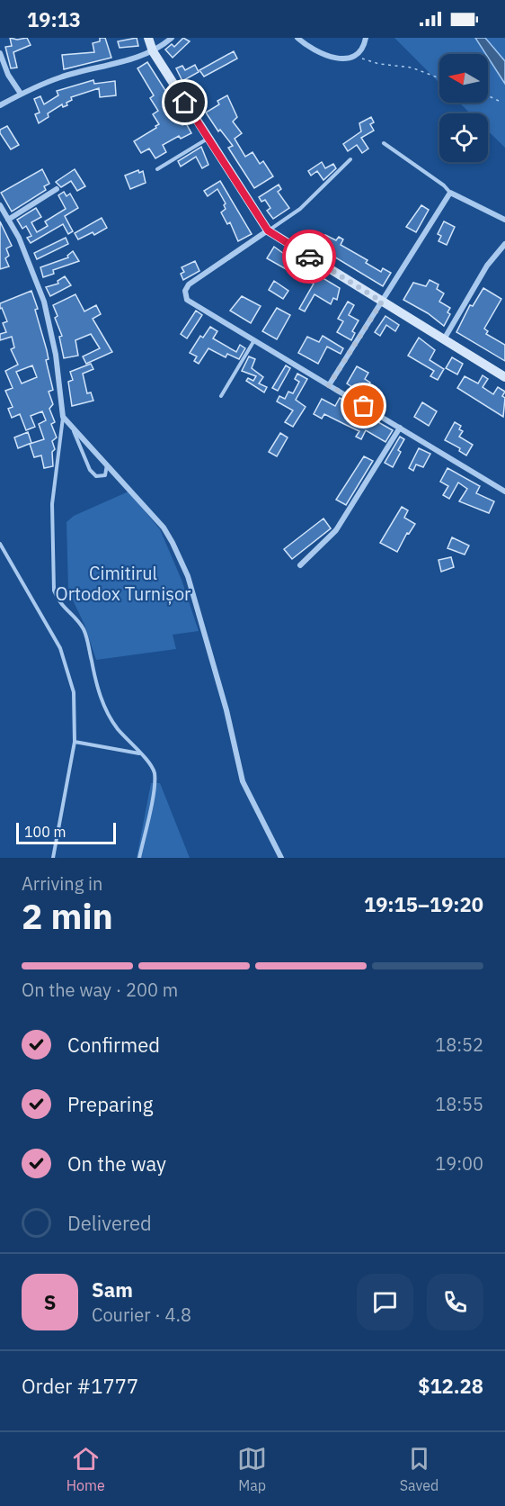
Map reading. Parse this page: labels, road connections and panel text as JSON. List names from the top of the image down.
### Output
{
  "parks": ["Cimitirul Ortodox Turnișor"],
  "scale_bar": "100 m",
  "north": "left",
  "page": {
    "status": "19:13",
    "scale": "100 m",
    "heading": ["2 min", "Arriving in", "19:15–19:20"],
    "panel": [
      "Sam",
      "Courier · 4.8",
      "Order #1777",
      "$12.28"
    ],
    "bar": "On the way · 200 m",
    "list": [
      ["Confirmed", "18:52"],
      ["Preparing", "18:55"],
      ["On the way", "19:00"],
      "Delivered"
    ],
    "round": "S",
    "tabs": ["Home", "Map", "Saved"]
  }
}
